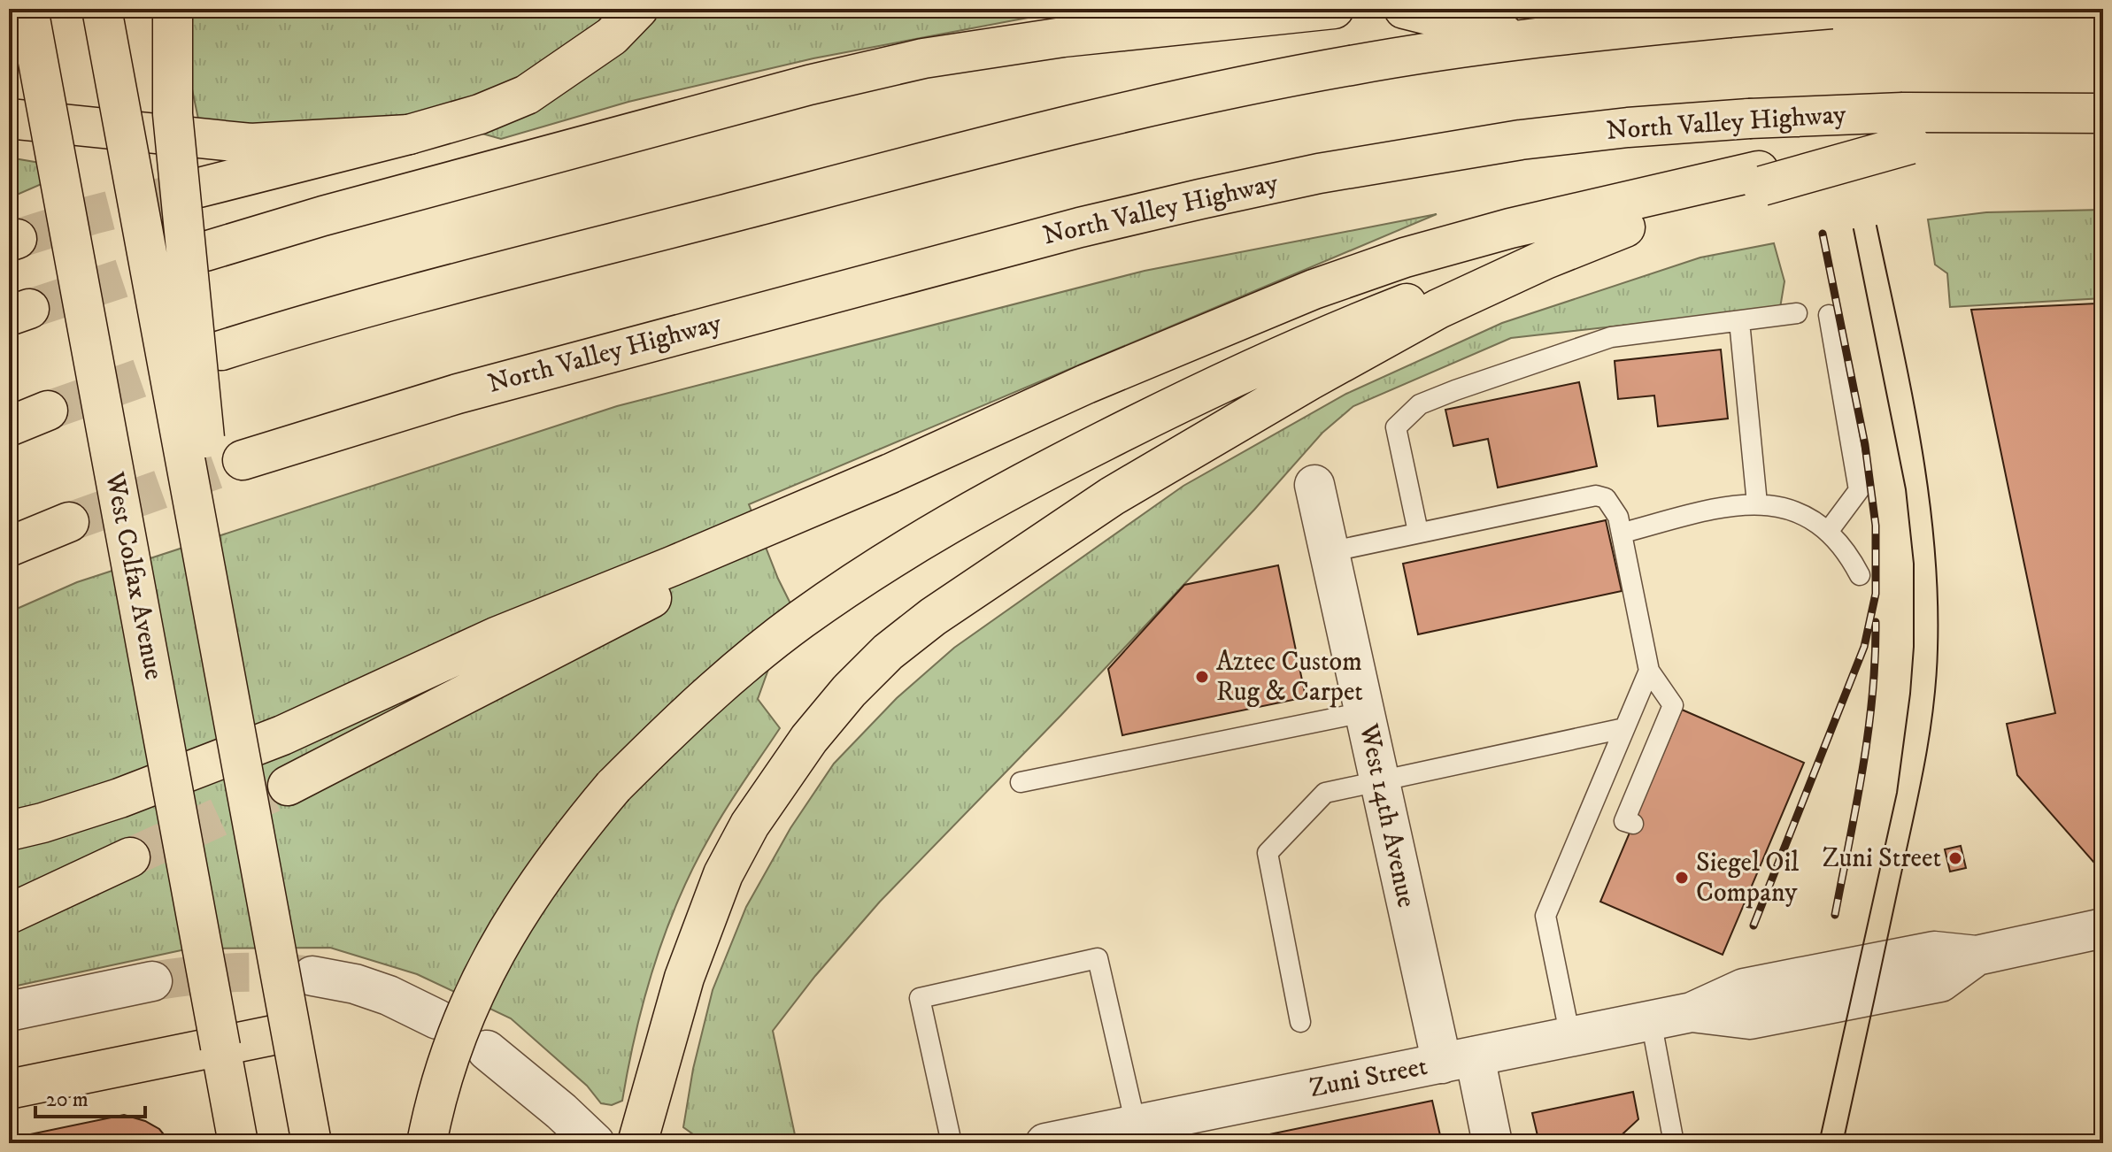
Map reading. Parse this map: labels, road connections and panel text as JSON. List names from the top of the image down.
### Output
{
  "streets": {
    "main road": ["North Valley Highway", "West Colfax Avenue"],
    "street": ["West 14th Avenue", "Zuni Street"]
  },
  "crossings": [
    ["West 14th Avenue", "Zuni Street"]
  ],
  "places": ["Aztec Custom Rug & Carpet", "Zuni Street", "Siegel Oil Company"],
  "scale_bar": "20 m"
}
